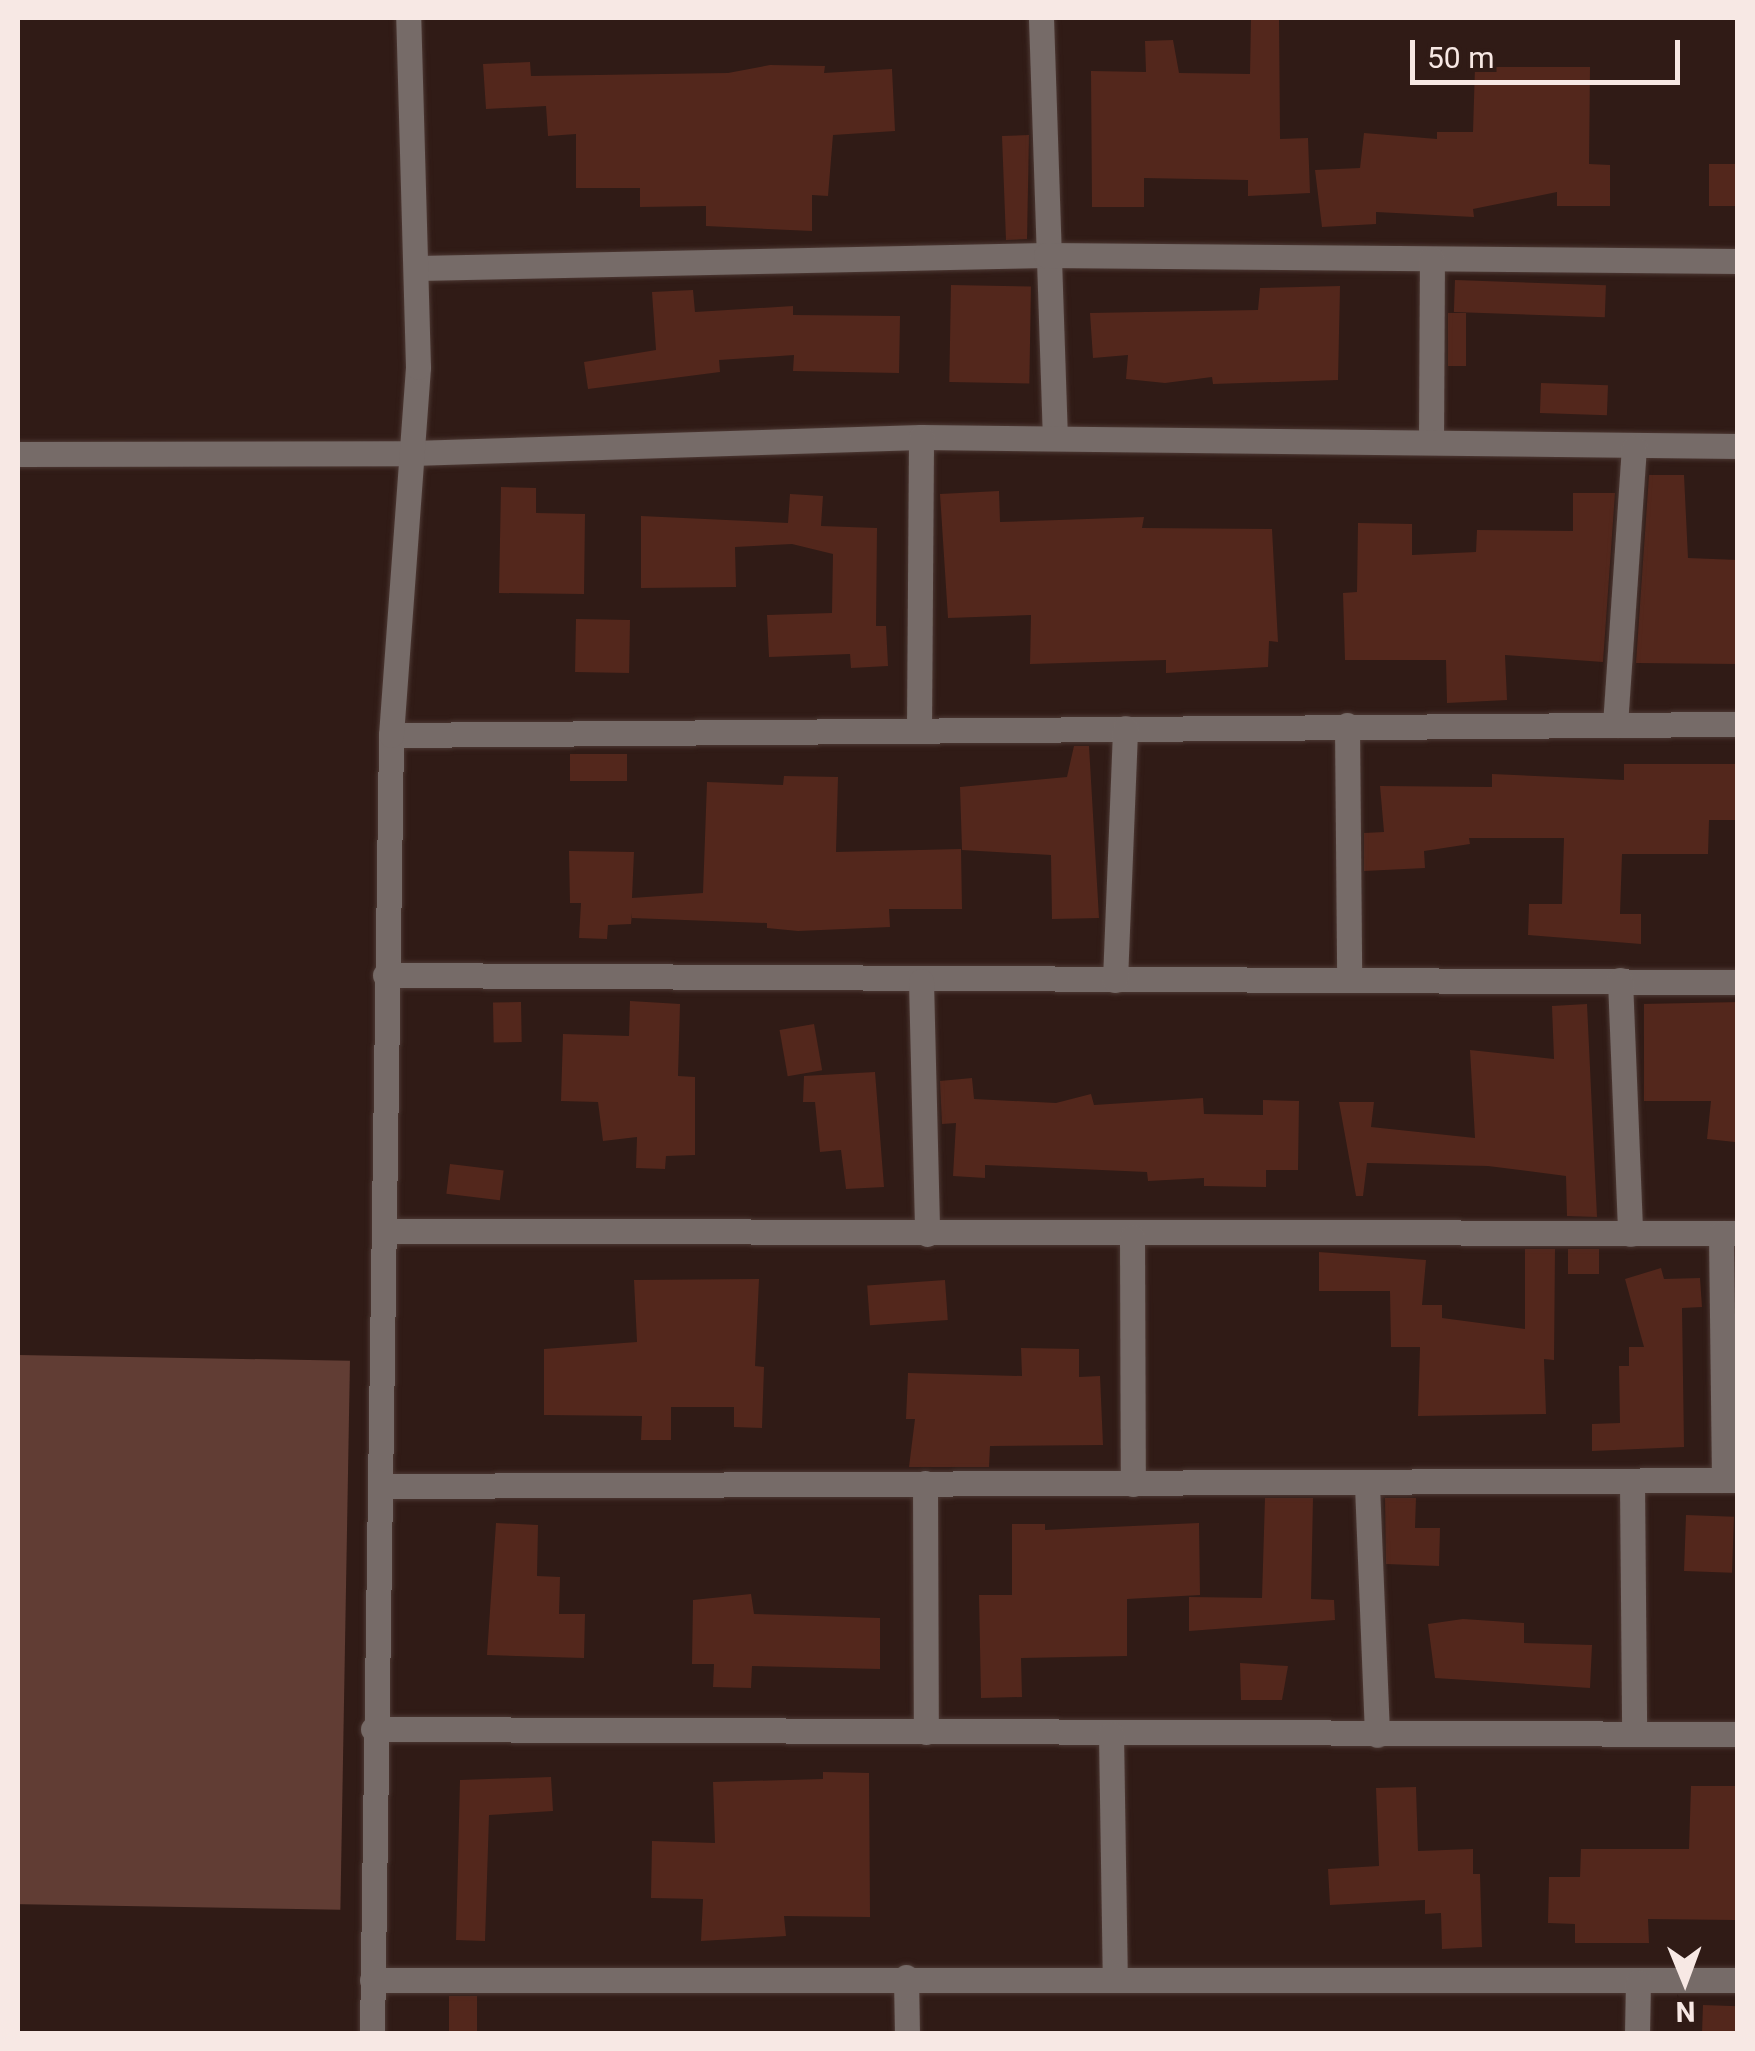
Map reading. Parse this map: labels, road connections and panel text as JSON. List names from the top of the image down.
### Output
{
  "scale_bar": "50 m",
  "north": "bottom"
}
